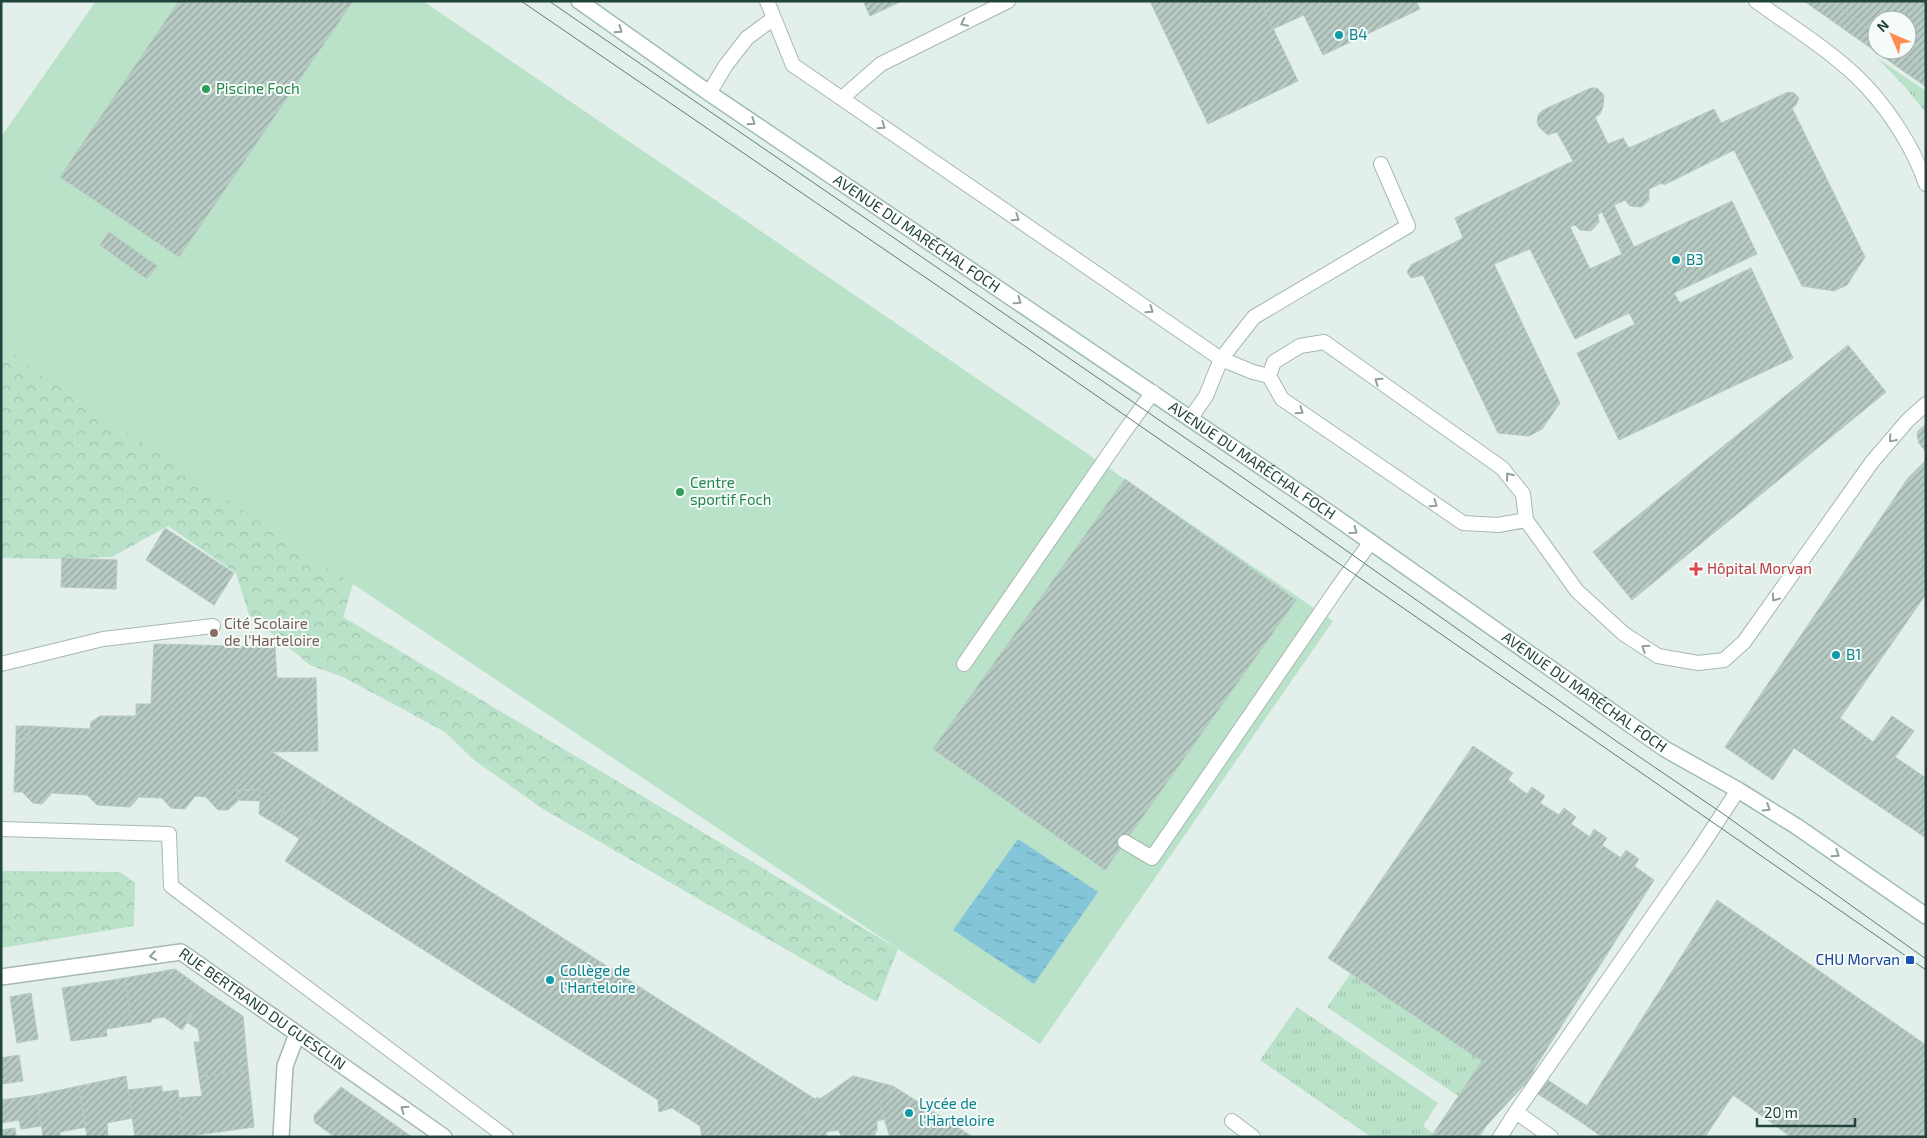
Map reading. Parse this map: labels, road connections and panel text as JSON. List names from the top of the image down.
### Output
{
  "streets": {
    "main road": ["AVENUE DU MARÉCHAL FOCH", "RUE BERTRAND DU GUESCLIN"]
  },
  "one_way": ["AVENUE DU MARÉCHAL FOCH", "RUE BERTRAND DU GUESCLIN"],
  "places": {
    "other": [
      "B4",
      "Piscine Foch",
      "B3",
      "Centre sportif Foch",
      "Cité Scolaire de l'Harteloire",
      "B1",
      "Collège de l'Harteloire",
      "Lycée de l'Harteloire"
    ],
    "health": ["Hôpital Morvan"],
    "transit": ["CHU Morvan"]
  },
  "scale_bar": "20 m",
  "north": "top left"
}
